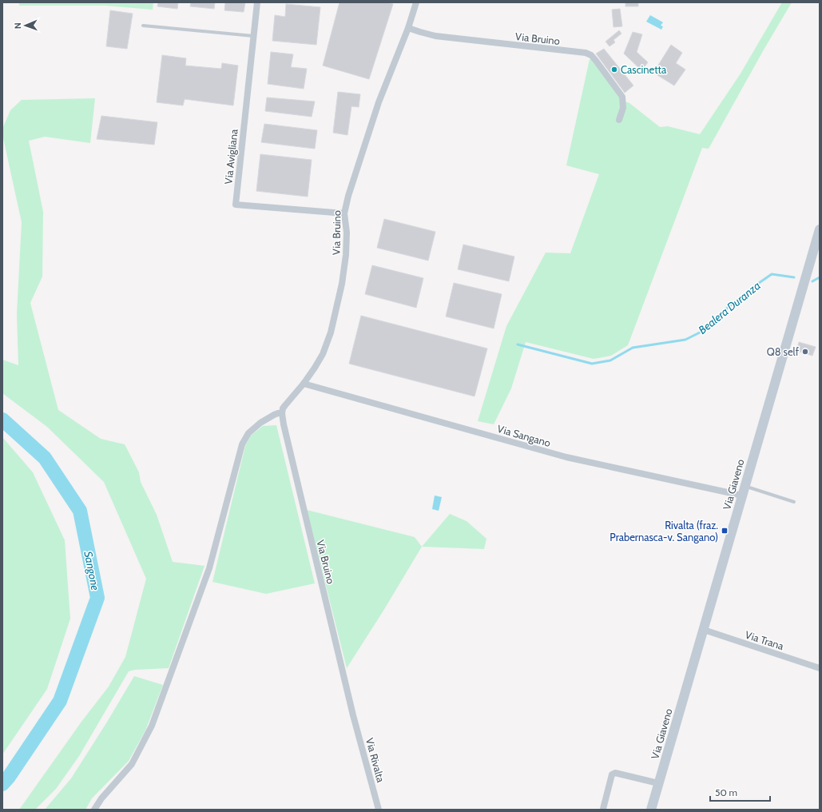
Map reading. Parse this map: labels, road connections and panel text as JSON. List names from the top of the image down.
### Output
{
  "streets": {
    "main road": ["Via Giaveno"],
    "street": [
      "Via Bruino",
      "Via Avigliana",
      "Via Sangano",
      "Via Trana",
      "Via Rivalta"
    ]
  },
  "crossings": [
    ["Via Bruino", "Via Avigliana"],
    ["Via Bruino", "Via Sangano"],
    ["Via Bruino", "Via Rivalta"],
    ["Via Sangano", "Via Giaveno"],
    ["Via Giaveno", "Via Trana"]
  ],
  "water": ["Bealera Duranza", "Sangone"],
  "places": {
    "other": ["Cascinetta", "Q8 self"],
    "transit": ["Rivalta (fraz. Prabernasca-v. Sangano)"]
  },
  "scale_bar": "50 m",
  "north": "left"
}
